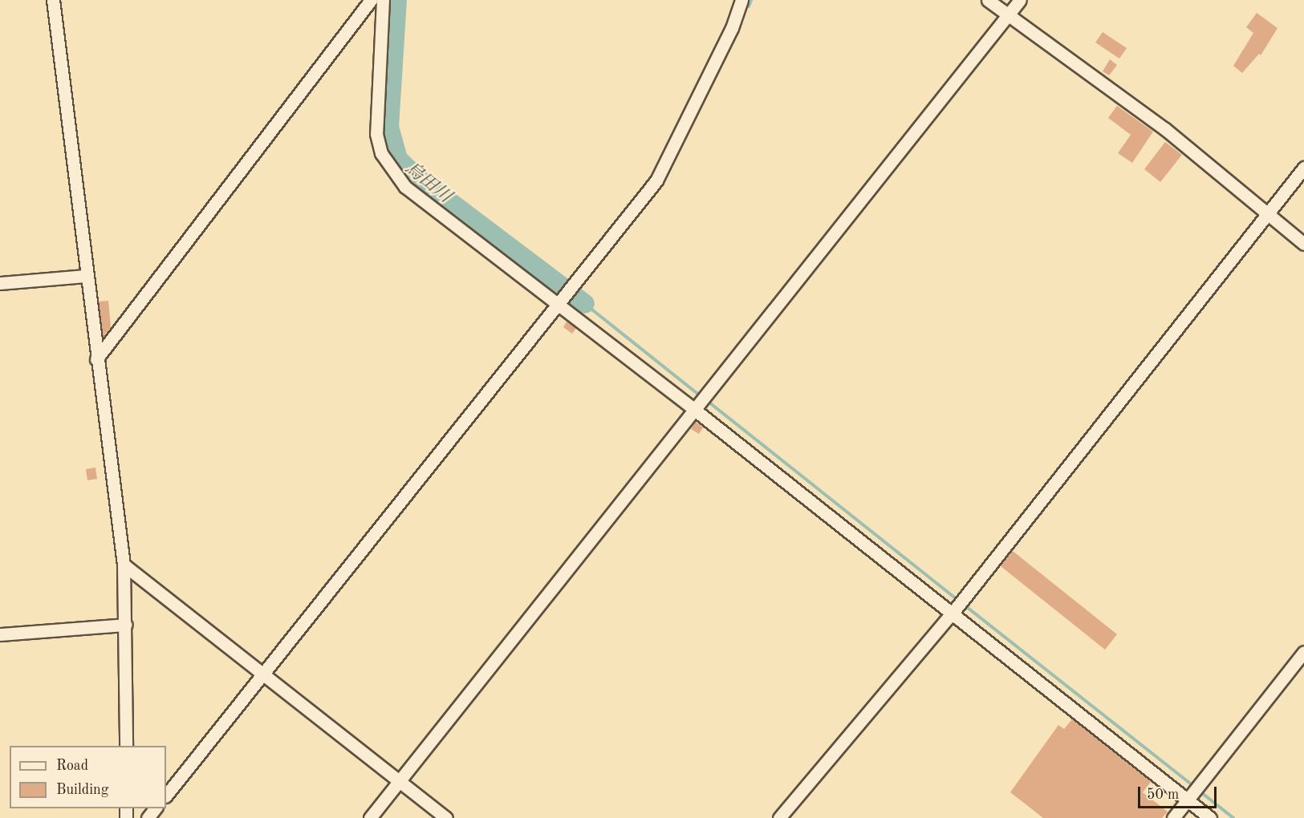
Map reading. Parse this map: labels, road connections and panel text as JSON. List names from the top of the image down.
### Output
{
  "water": ["烏田川"],
  "legend": ["Road", "Building"],
  "scale_bar": "50 m"
}
